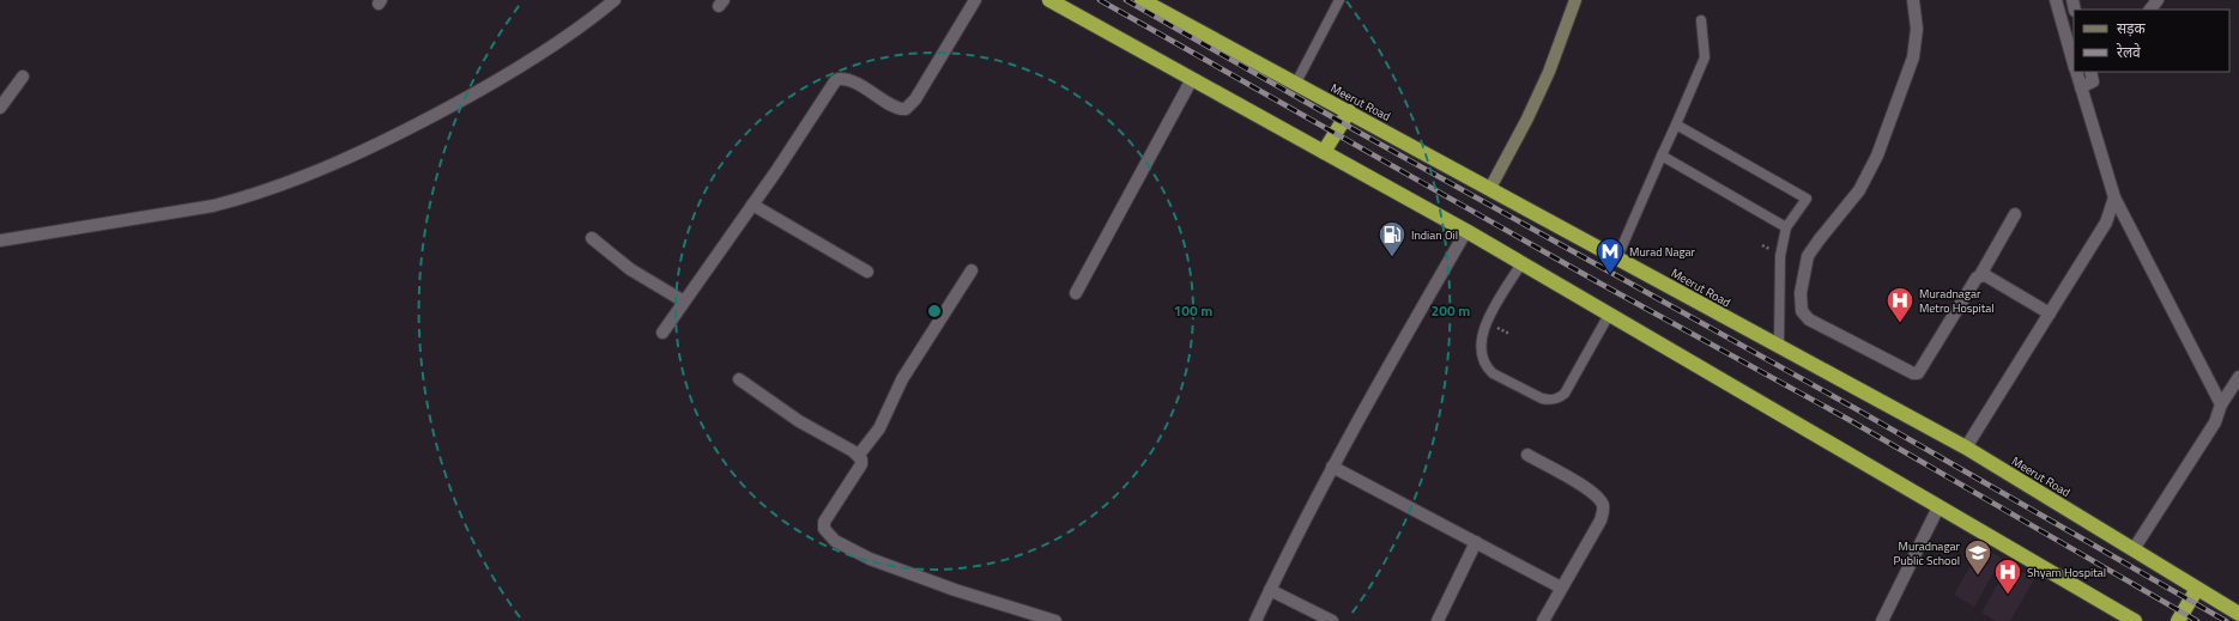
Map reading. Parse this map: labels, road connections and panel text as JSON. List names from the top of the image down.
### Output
{
  "streets": {
    "highway": ["Meerut Road"]
  },
  "places": {
    "fuel station": ["Indian Oil"],
    "metro station": ["Murad Nagar"],
    "hospital": ["Muradnagar Metro Hospital", "Shyam Hospital"],
    "school or university": ["Muradnagar Public School"]
  },
  "legend": ["सड़क", "रेलवे"],
  "rings": ["100 m", "200 m"]
}
